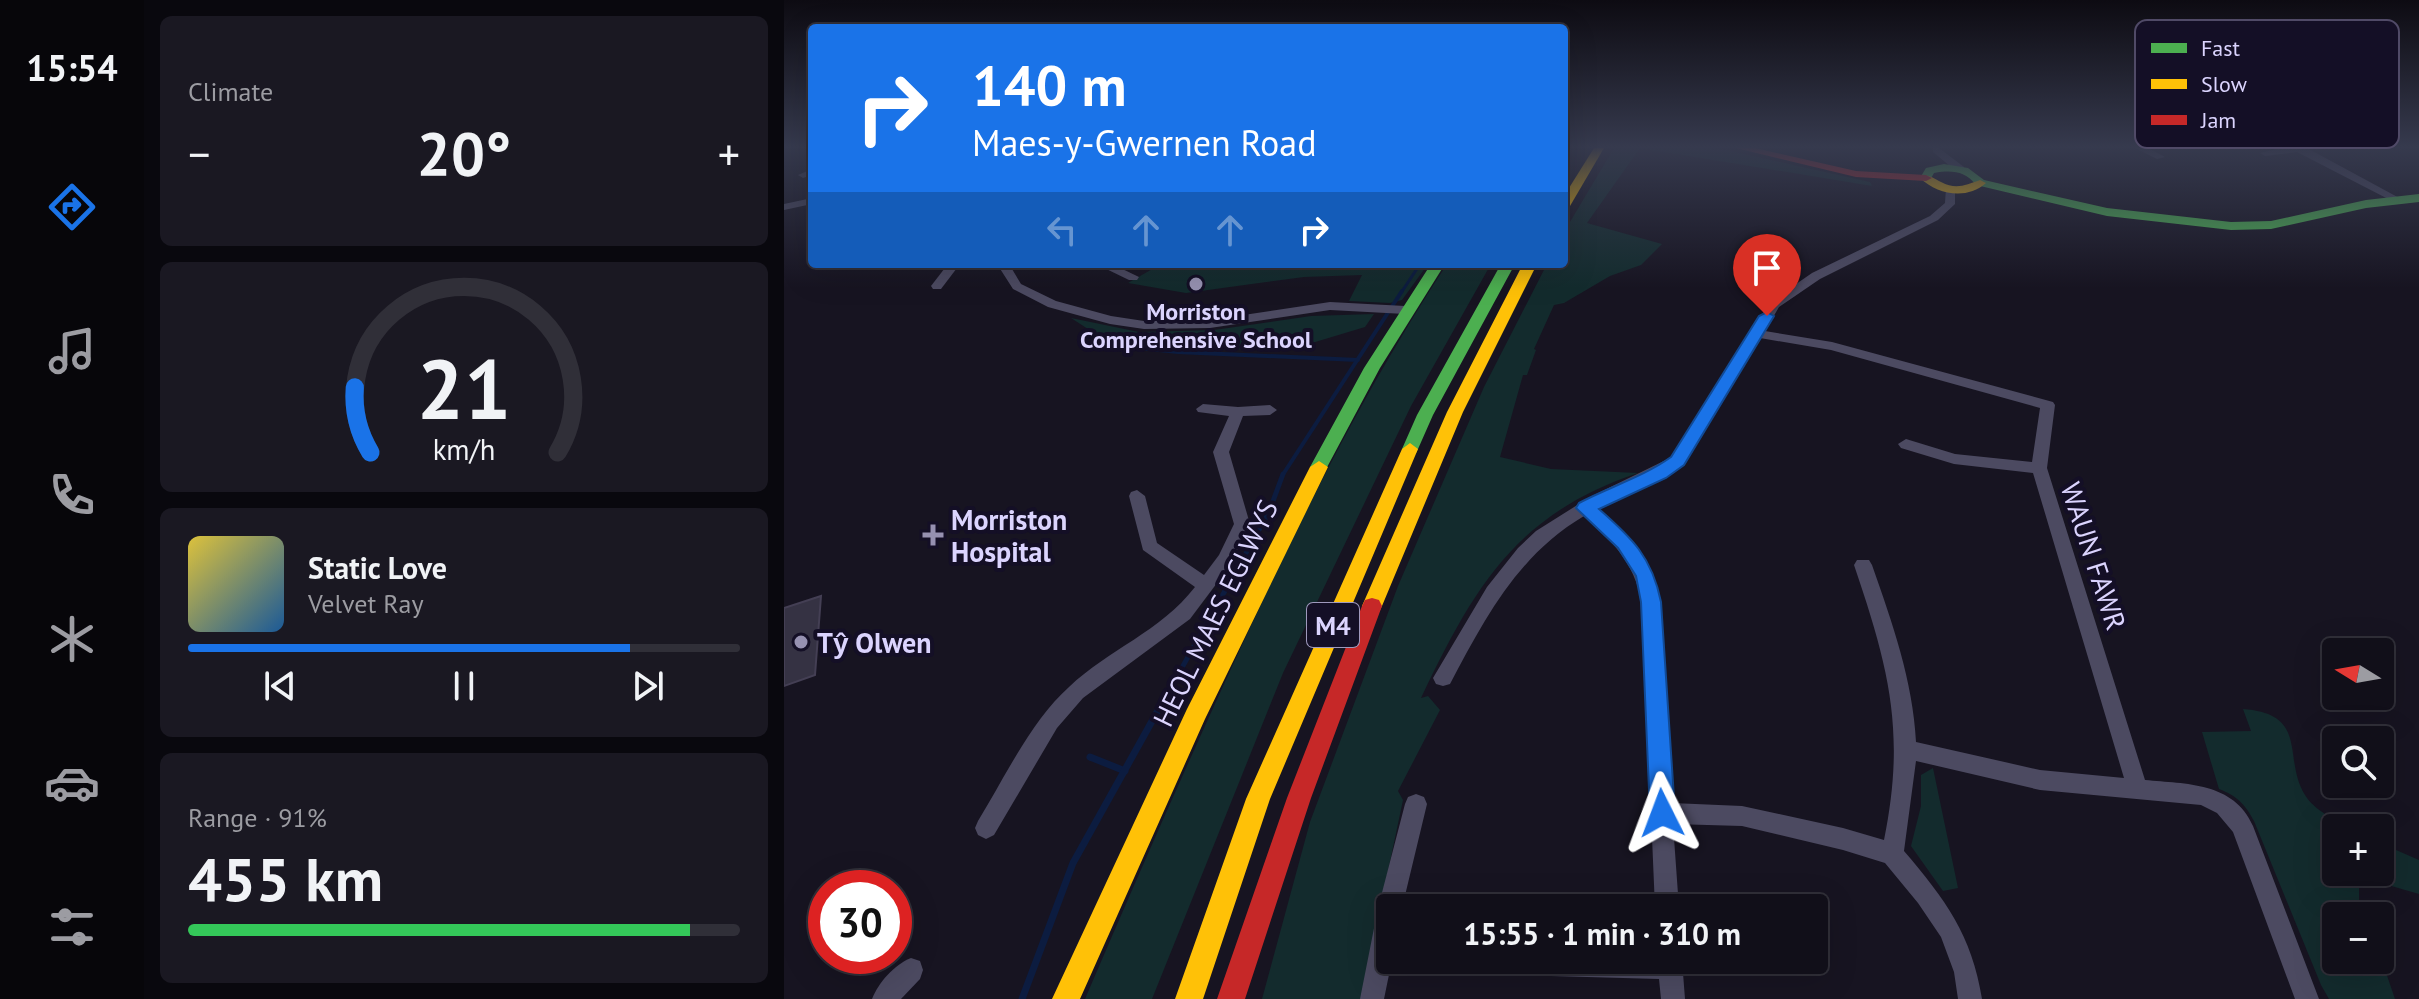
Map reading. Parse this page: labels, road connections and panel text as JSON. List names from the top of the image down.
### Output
{
  "streets": {
    "main road": ["HEOL MAES EGLWYS", "M4"],
    "street": ["WAUN FAWR"]
  },
  "places": {
    "other": ["Morriston Comprehensive School", "Tŷ Olwen"],
    "health": ["Morriston Hospital"]
  },
  "legend": ["Fast", "Slow", "Jam"],
  "north": "left",
  "page": {
    "tabs": "15:54",
    "tile": [
      "Climate",
      ["Range · 91%", "455 km"]
    ],
    "turn": ["140 m", "Maes-y-Gwernen Road"],
    "heat": ["−", "20°", "+"],
    "song": ["Static Love", "Velvet Ray"],
    "map_buttons": ["+", "−"],
    "limit": "30",
    "trip": "15:55 · 1 min · 310 m",
    "gauge": ["21", "km/h"]
  }
}
